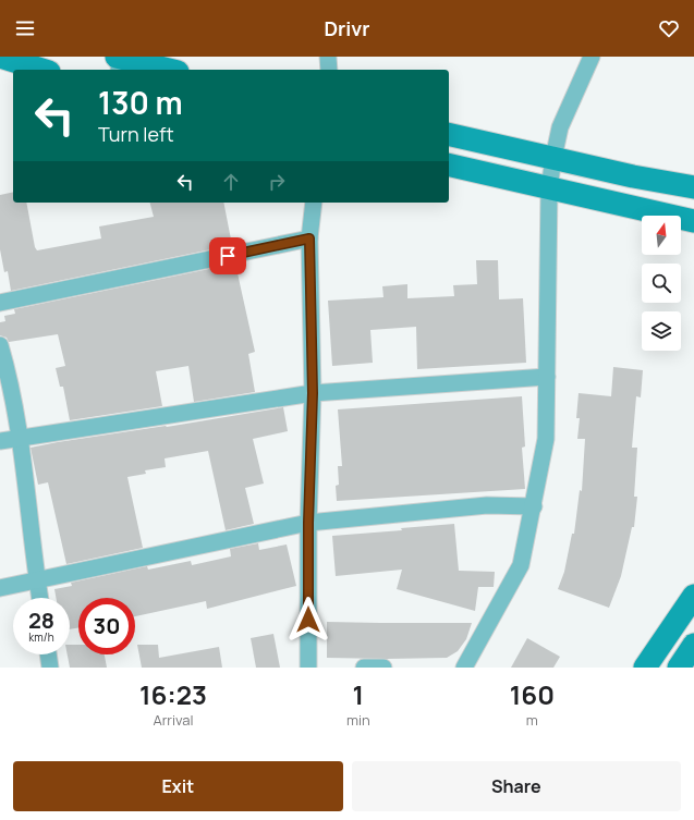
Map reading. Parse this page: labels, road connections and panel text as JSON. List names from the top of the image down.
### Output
{
  "north": "top",
  "page": {
    "header": "Drivr",
    "turn": ["130 m", "Turn left"],
    "speed": "28 km/h",
    "limit": "30",
    "eta": [
      "16:23",
      "Arrival",
      "1",
      "min",
      "160",
      "m"
    ],
    "buttons": ["Exit", "Share"]
  }
}
